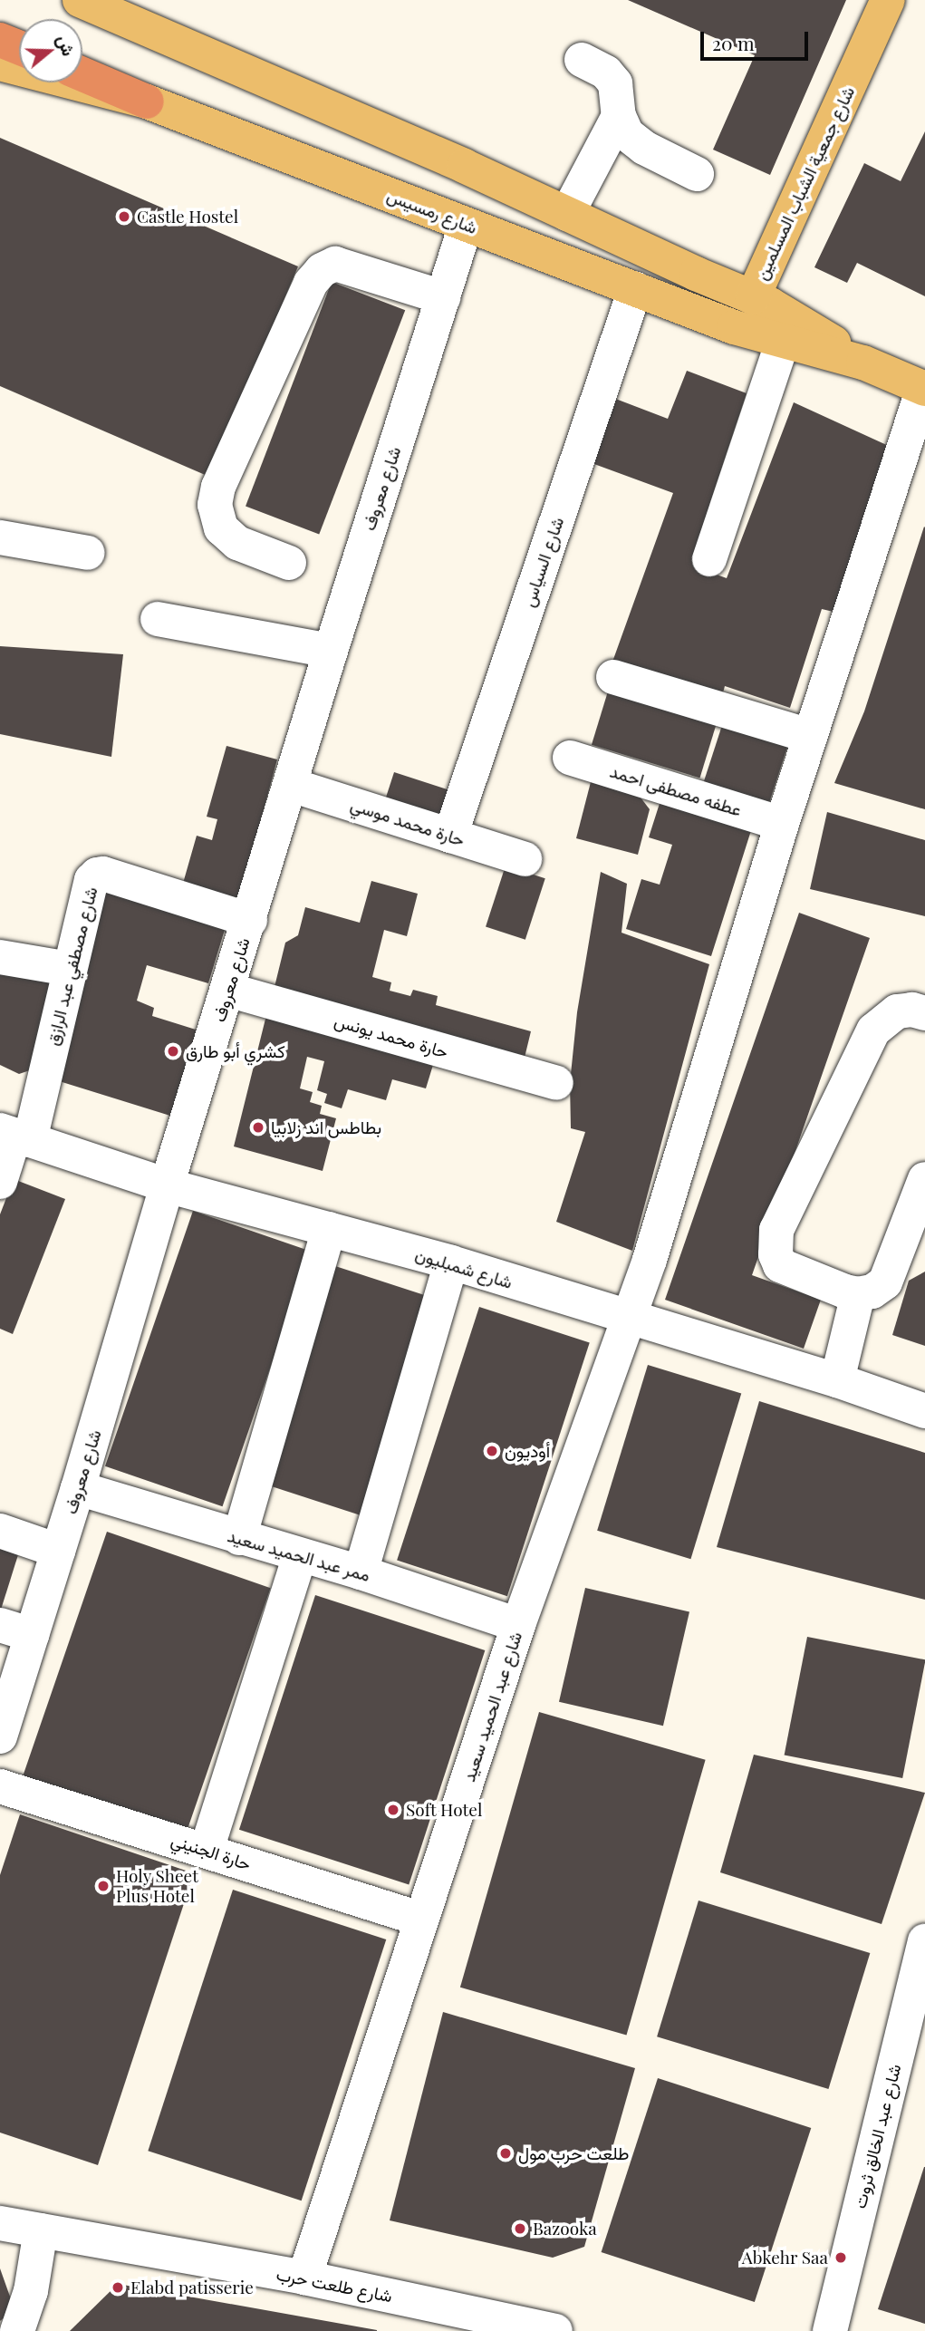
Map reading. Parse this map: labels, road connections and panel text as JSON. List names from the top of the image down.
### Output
{
  "streets": {
    "main road": ["شارع جمعية الشباب المسلمين", "شارع رمسيس"],
    "street": [
      "شارع معروف",
      "شارع السياس",
      "عطفه مصطفى احمد",
      "حارة محمد موسي",
      "شارع مصطفي عبد الرازق",
      "حارة محمد يونس",
      "شارع شمبليون",
      "ممر عبد الحميد سعيد",
      "شارع عبد الحميد سعيد",
      "حارة الجنيني",
      "شارع عبد الخالق ثروت",
      "شارع طلعت حرب"
    ]
  },
  "crossings": [
    ["شارع جمعية الشباب المسلمين", "شارع رمسيس"],
    ["شارع رمسيس", "شارع معروف"],
    ["شارع رمسيس", "شارع السياس"],
    ["شارع رمسيس", "شارع عبد الحميد سعيد"],
    ["شارع معروف", "حارة محمد موسي"],
    ["شارع معروف", "شارع مصطفي عبد الرازق"],
    ["شارع معروف", "حارة محمد يونس"],
    ["شارع معروف", "شارع شمبليون"],
    ["شارع معروف", "ممر عبد الحميد سعيد"],
    ["شارع السياس", "حارة محمد موسي"],
    ["عطفه مصطفى احمد", "شارع عبد الحميد سعيد"],
    ["شارع مصطفي عبد الرازق", "شارع شمبليون"],
    ["شارع شمبليون", "شارع عبد الحميد سعيد"],
    ["ممر عبد الحميد سعيد", "شارع عبد الحميد سعيد"],
    ["شارع عبد الحميد سعيد", "حارة الجنيني"],
    ["شارع عبد الحميد سعيد", "شارع طلعت حرب"]
  ],
  "places": [
    "Castle Hostel",
    "كشري أبو طارق",
    "بطاطس اند زلابيا",
    "أوديون",
    "Soft Hotel",
    "Holy Sheet Plus Hotel",
    "طلعت حرب مول",
    "Bazooka",
    "Abkehr Saa",
    "Elabd patisserie"
  ],
  "scale_bar": "20 m",
  "north": "right"
}
